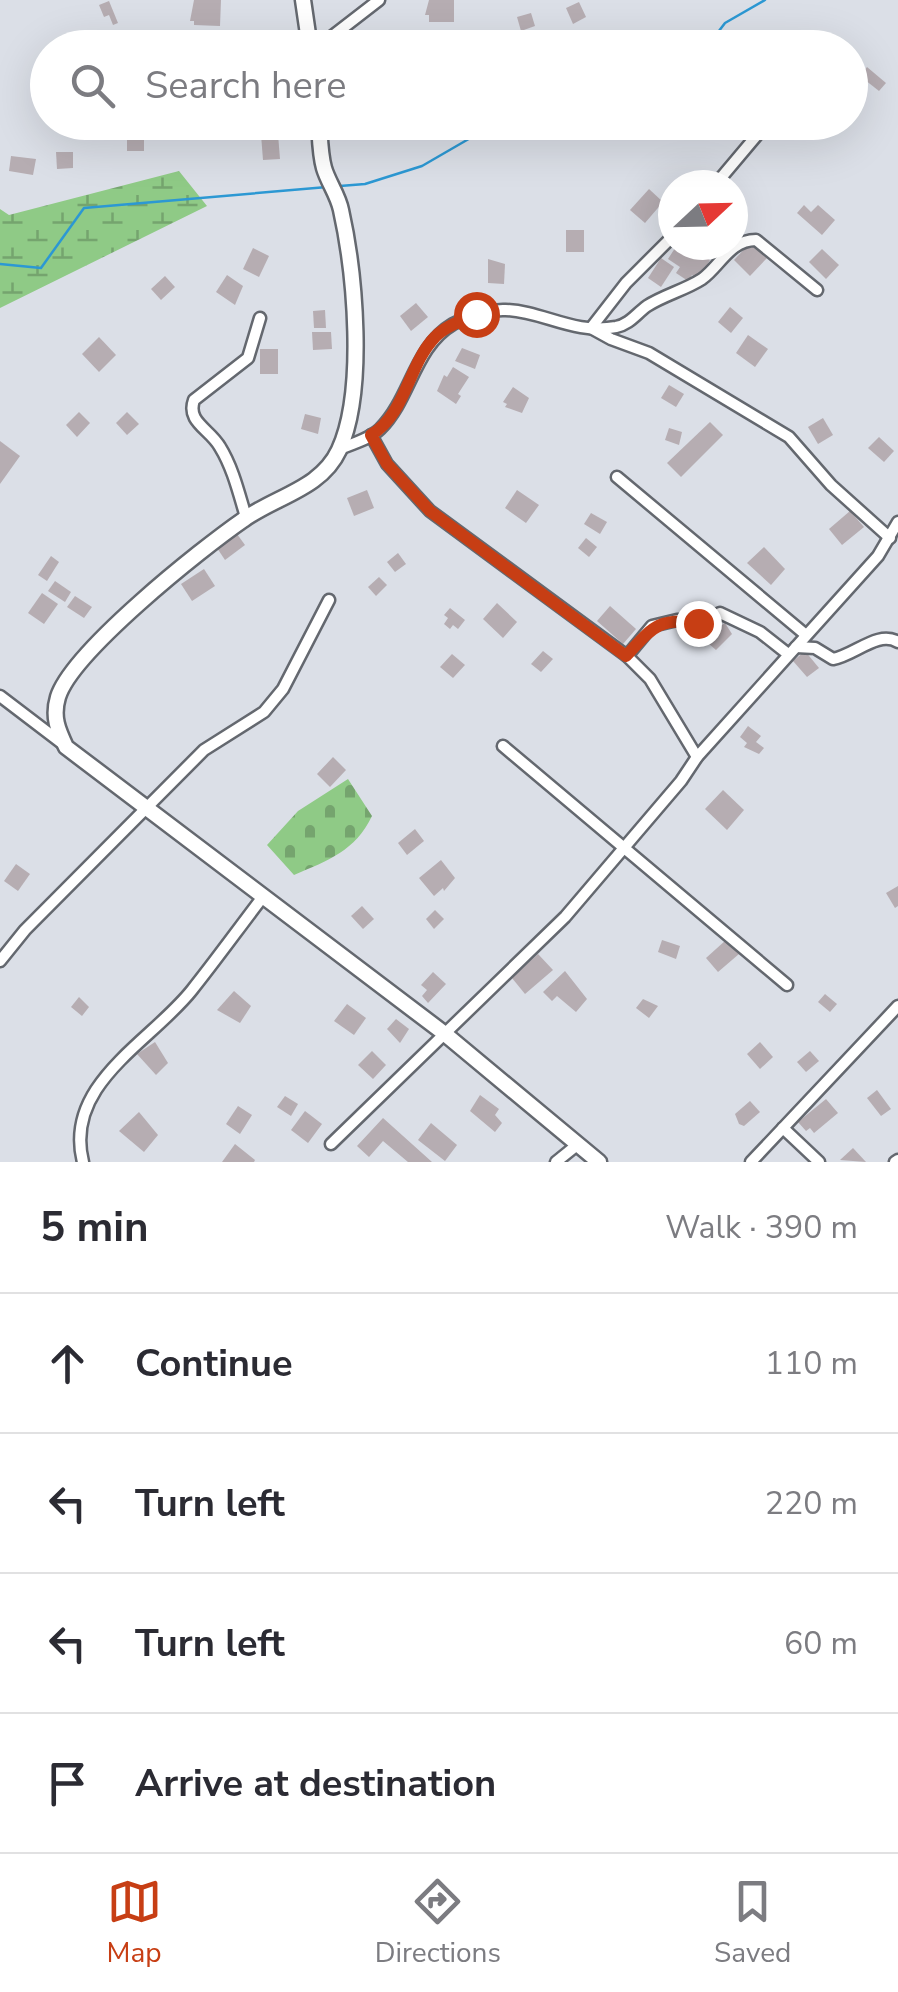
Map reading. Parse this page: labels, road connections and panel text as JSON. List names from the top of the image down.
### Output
{
  "north": "right",
  "page": {
    "search": "Search here",
    "heading": ["5 min", "Walk · 390 m"],
    "list": [
      ["Continue", "110 m"],
      ["Turn left", "220 m"],
      ["Turn left", "60 m"],
      "Arrive at destination"
    ],
    "nav": ["Map", "Directions", "Saved"]
  }
}
